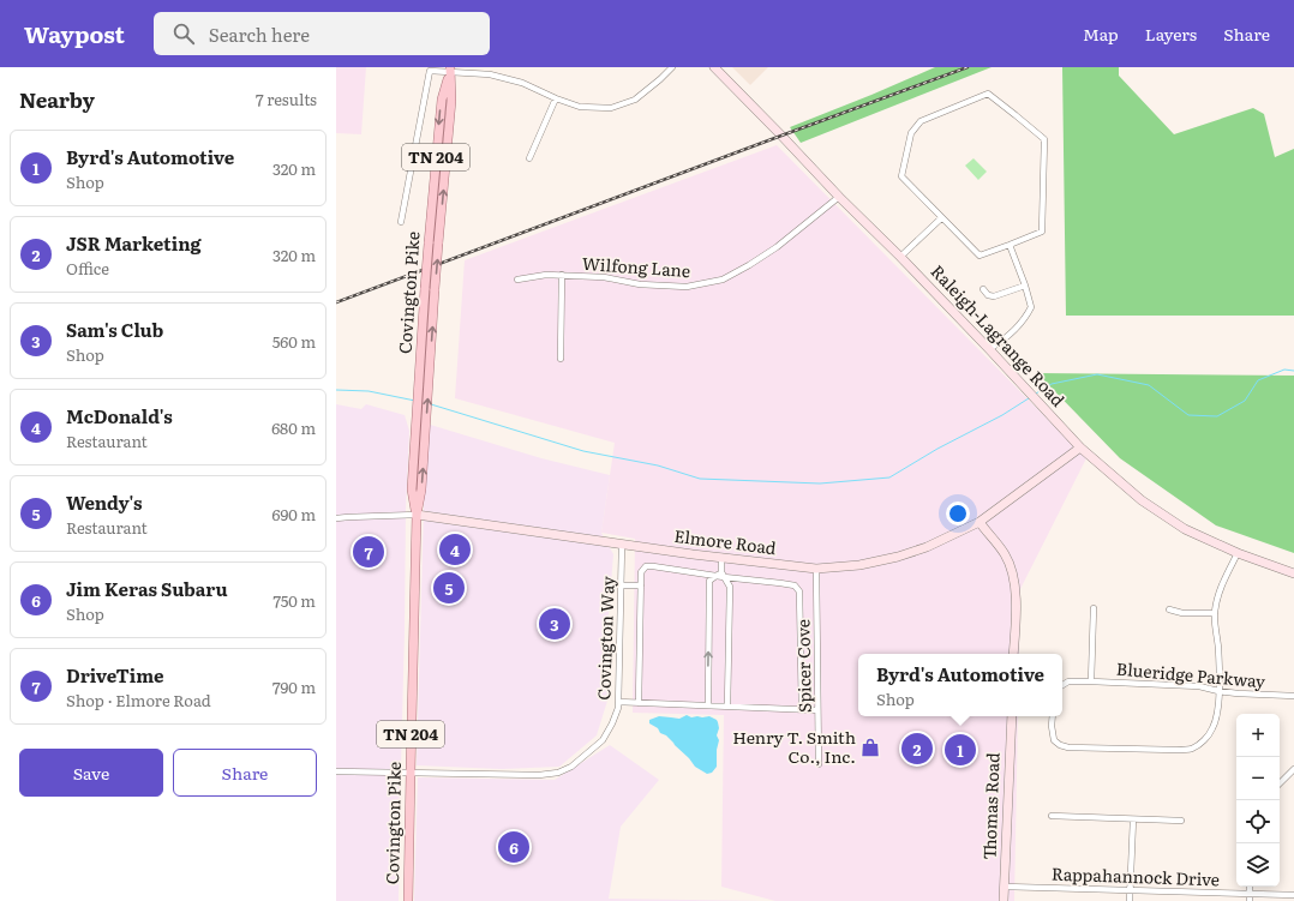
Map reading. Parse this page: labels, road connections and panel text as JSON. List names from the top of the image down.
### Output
{
  "streets": {
    "main road": ["TN 204", "Covington Pike"],
    "street": [
      "Wilfong Lane",
      "Raleigh-Lagrange Road",
      "Elmore Road",
      "Covington Way",
      "Spicer Cove",
      "Blueridge Parkway",
      "Thomas Road",
      "Rappahannock Drive"
    ]
  },
  "crossings": [
    ["Wilfong Lane", "Raleigh-Lagrange Road"],
    ["Covington Pike", "Elmore Road"],
    ["Covington Pike", "Covington Way"],
    ["Raleigh-Lagrange Road", "Elmore Road"],
    ["Elmore Road", "Covington Way"],
    ["Elmore Road", "Spicer Cove"],
    ["Thomas Road", "Rappahannock Drive"]
  ],
  "places": {
    "shop": ["Henry T. Smith Co., Inc."]
  },
  "page": {
    "header": "Waypost",
    "search": "Search here",
    "nav": ["Map", "Layers", "Share"],
    "heading": ["Nearby", "7 results"],
    "list": [
      {
        "mark": "1",
        "name": "Byrd's Automotive",
        "note": "Shop",
        "value": "320 m"
      },
      {
        "mark": "2",
        "name": "JSR Marketing",
        "note": "Office",
        "value": "320 m"
      },
      {
        "mark": "3",
        "name": "Sam's Club",
        "note": "Shop",
        "value": "560 m"
      },
      {
        "mark": "4",
        "name": "McDonald's",
        "note": "Restaurant",
        "value": "680 m"
      },
      {
        "mark": "5",
        "name": "Wendy's",
        "note": "Restaurant",
        "value": "690 m"
      },
      {
        "mark": "6",
        "name": "Jim Keras Subaru",
        "note": "Shop",
        "value": "750 m"
      },
      {
        "mark": "7",
        "name": "DriveTime",
        "note": "Shop · Elmore Road",
        "value": "790 m"
      }
    ],
    "pins": [
      "4",
      "7",
      "5",
      "3",
      "2",
      "1",
      "6"
    ],
    "popup": ["Byrd's Automotive", "Shop"],
    "map_buttons": ["+", "−"],
    "buttons": ["Save", "Share"]
  }
}
